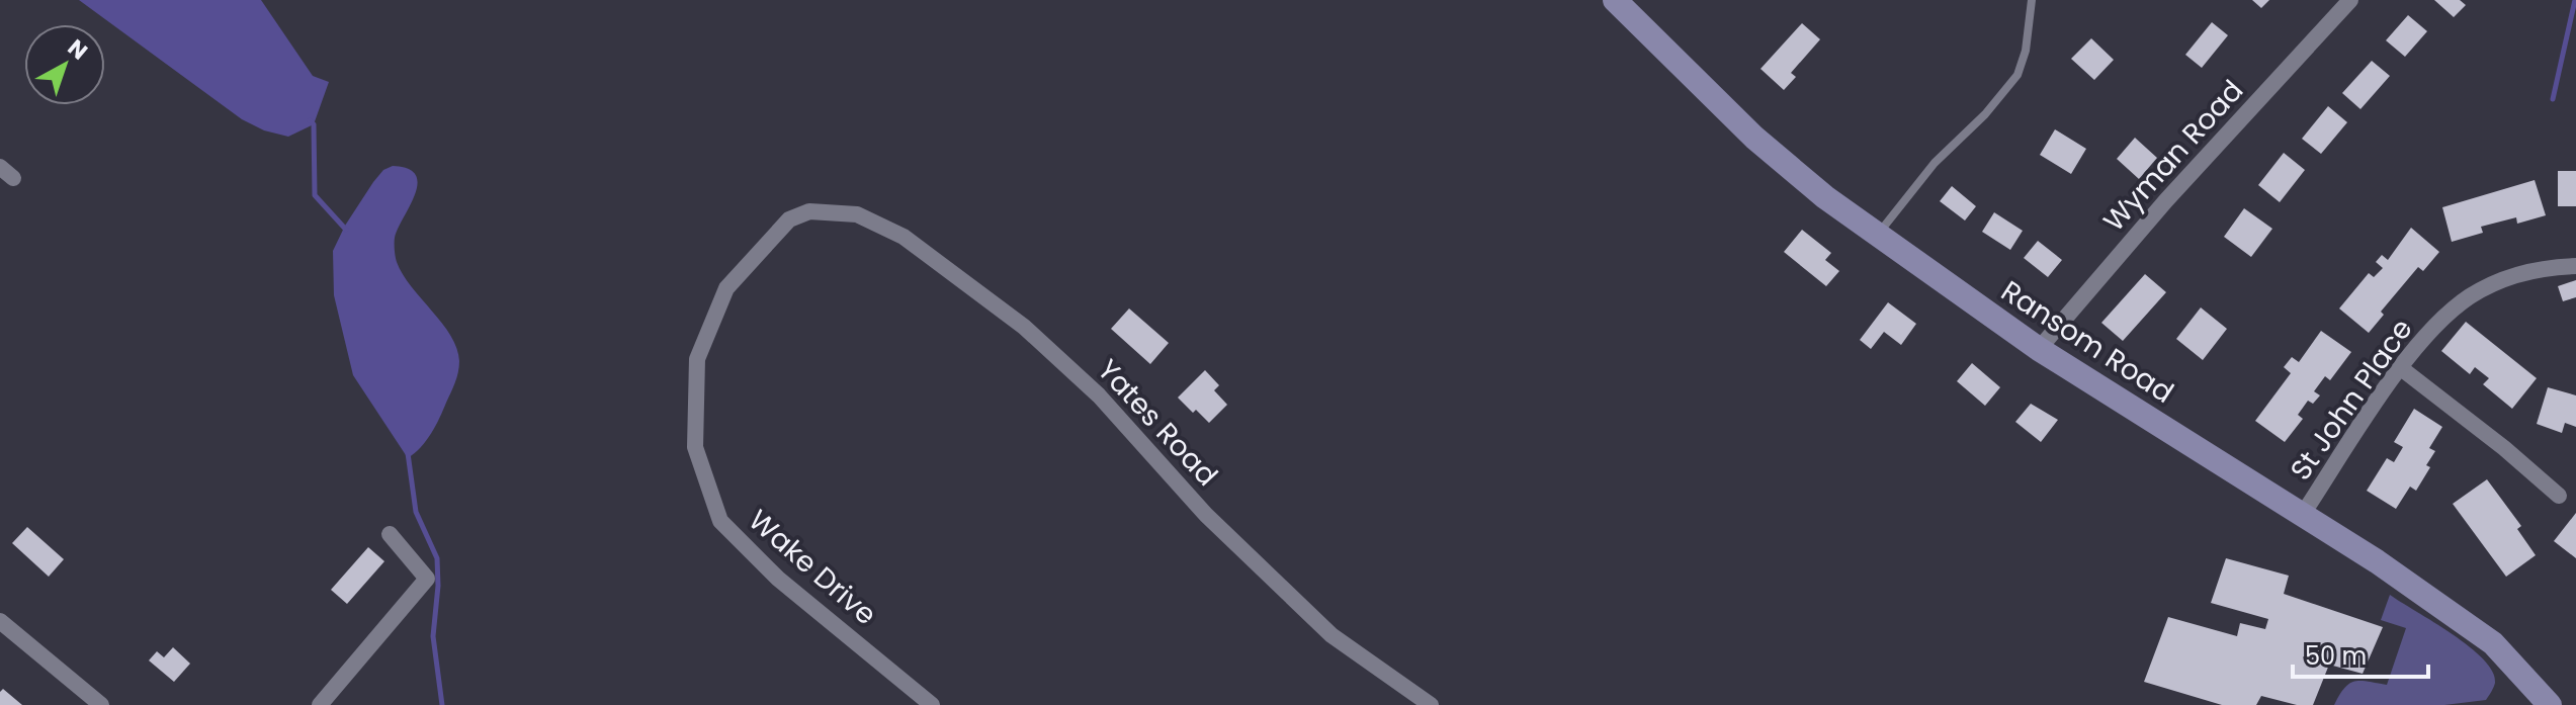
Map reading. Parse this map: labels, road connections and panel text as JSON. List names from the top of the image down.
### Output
{
  "streets": {
    "street": [
      "Wyman Road",
      "Ransom Road",
      "St John Place",
      "Yates Road",
      "Wake Drive"
    ]
  },
  "crossings": [
    ["Wyman Road", "Ransom Road"],
    ["Ransom Road", "St John Place"],
    ["Yates Road", "Wake Drive"]
  ],
  "scale_bar": "50 m",
  "north": "top right"
}
